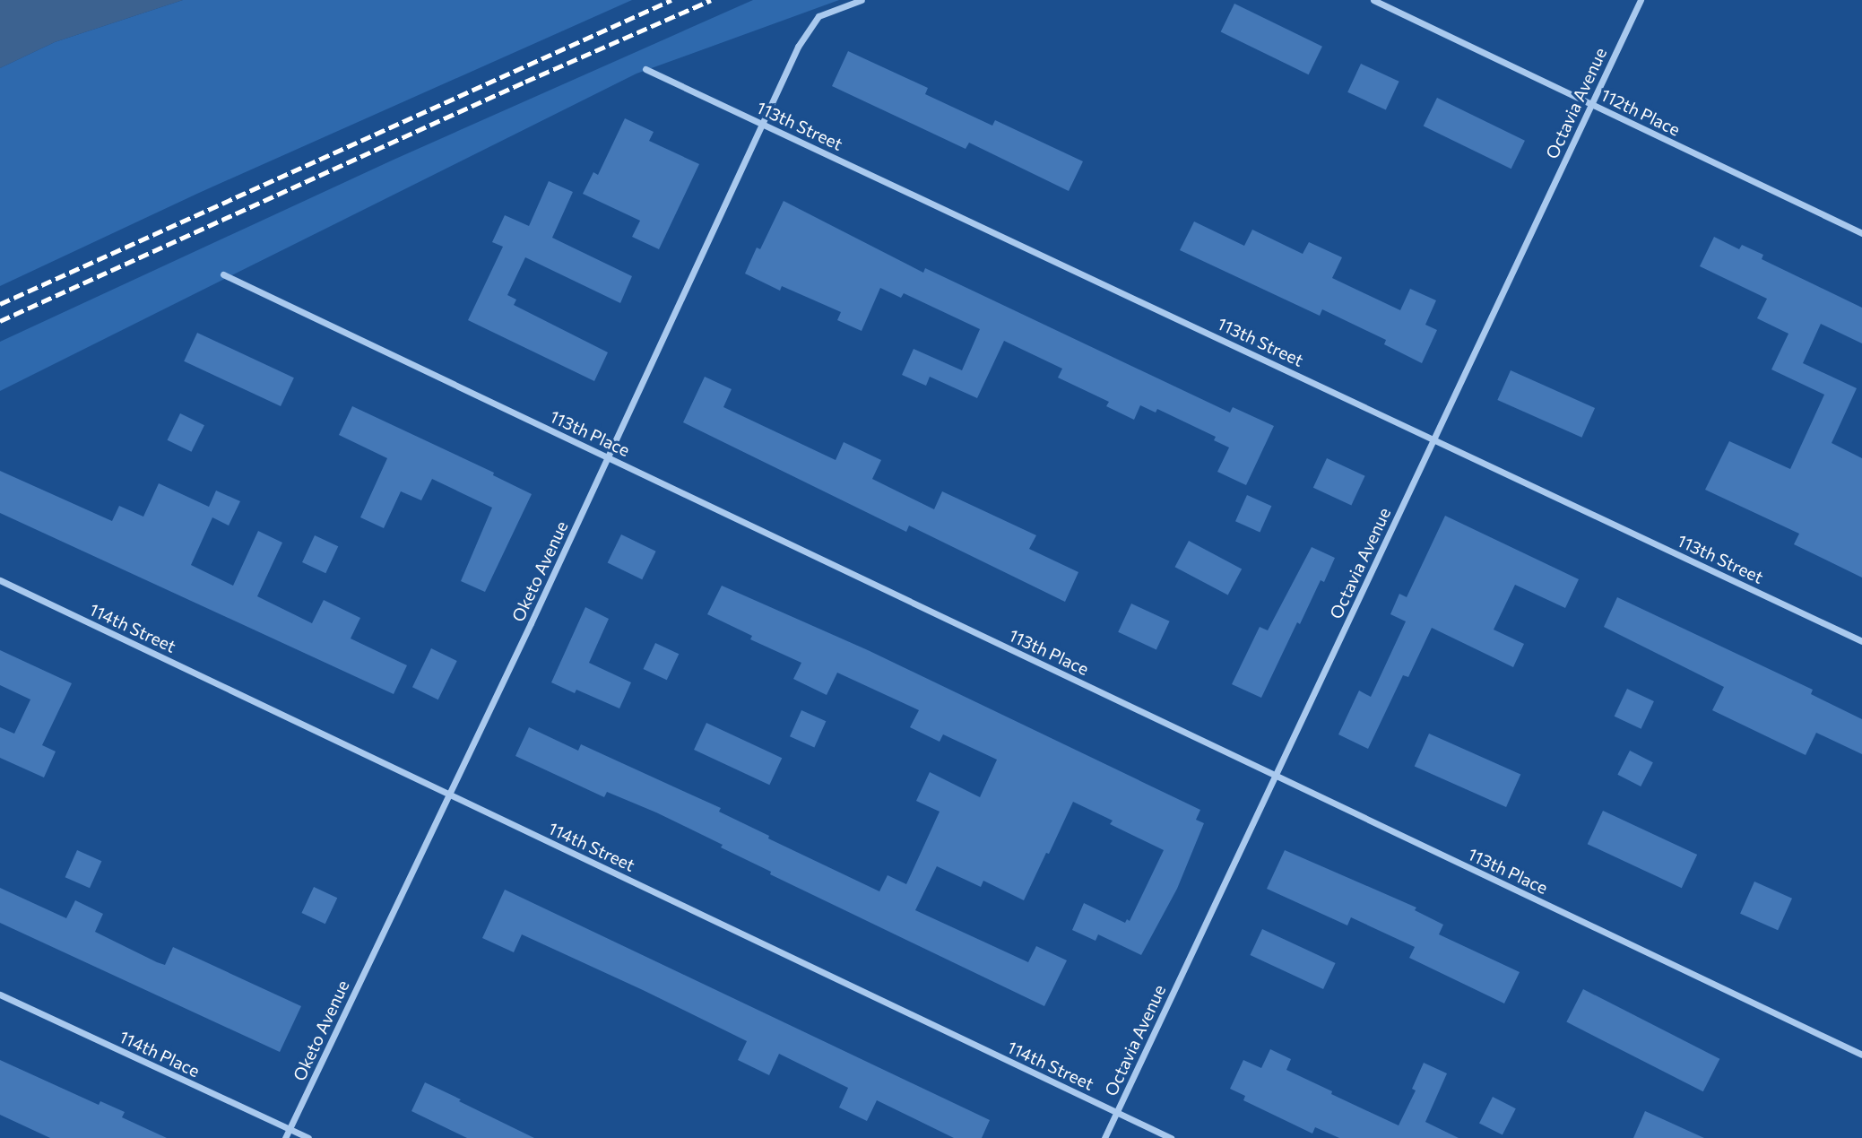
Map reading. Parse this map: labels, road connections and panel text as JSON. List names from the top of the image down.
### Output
{
  "streets": {
    "street": [
      "Octavia Avenue",
      "112th Place",
      "113th Street",
      "113th Place",
      "Oketo Avenue",
      "114th Street",
      "114th Place"
    ]
  },
  "crossings": [
    ["Octavia Avenue", "112th Place"],
    ["Octavia Avenue", "113th Street"],
    ["Octavia Avenue", "113th Place"],
    ["Octavia Avenue", "114th Street"],
    ["113th Street", "Oketo Avenue"],
    ["113th Place", "Oketo Avenue"],
    ["Oketo Avenue", "114th Street"],
    ["Oketo Avenue", "114th Place"]
  ]
}
